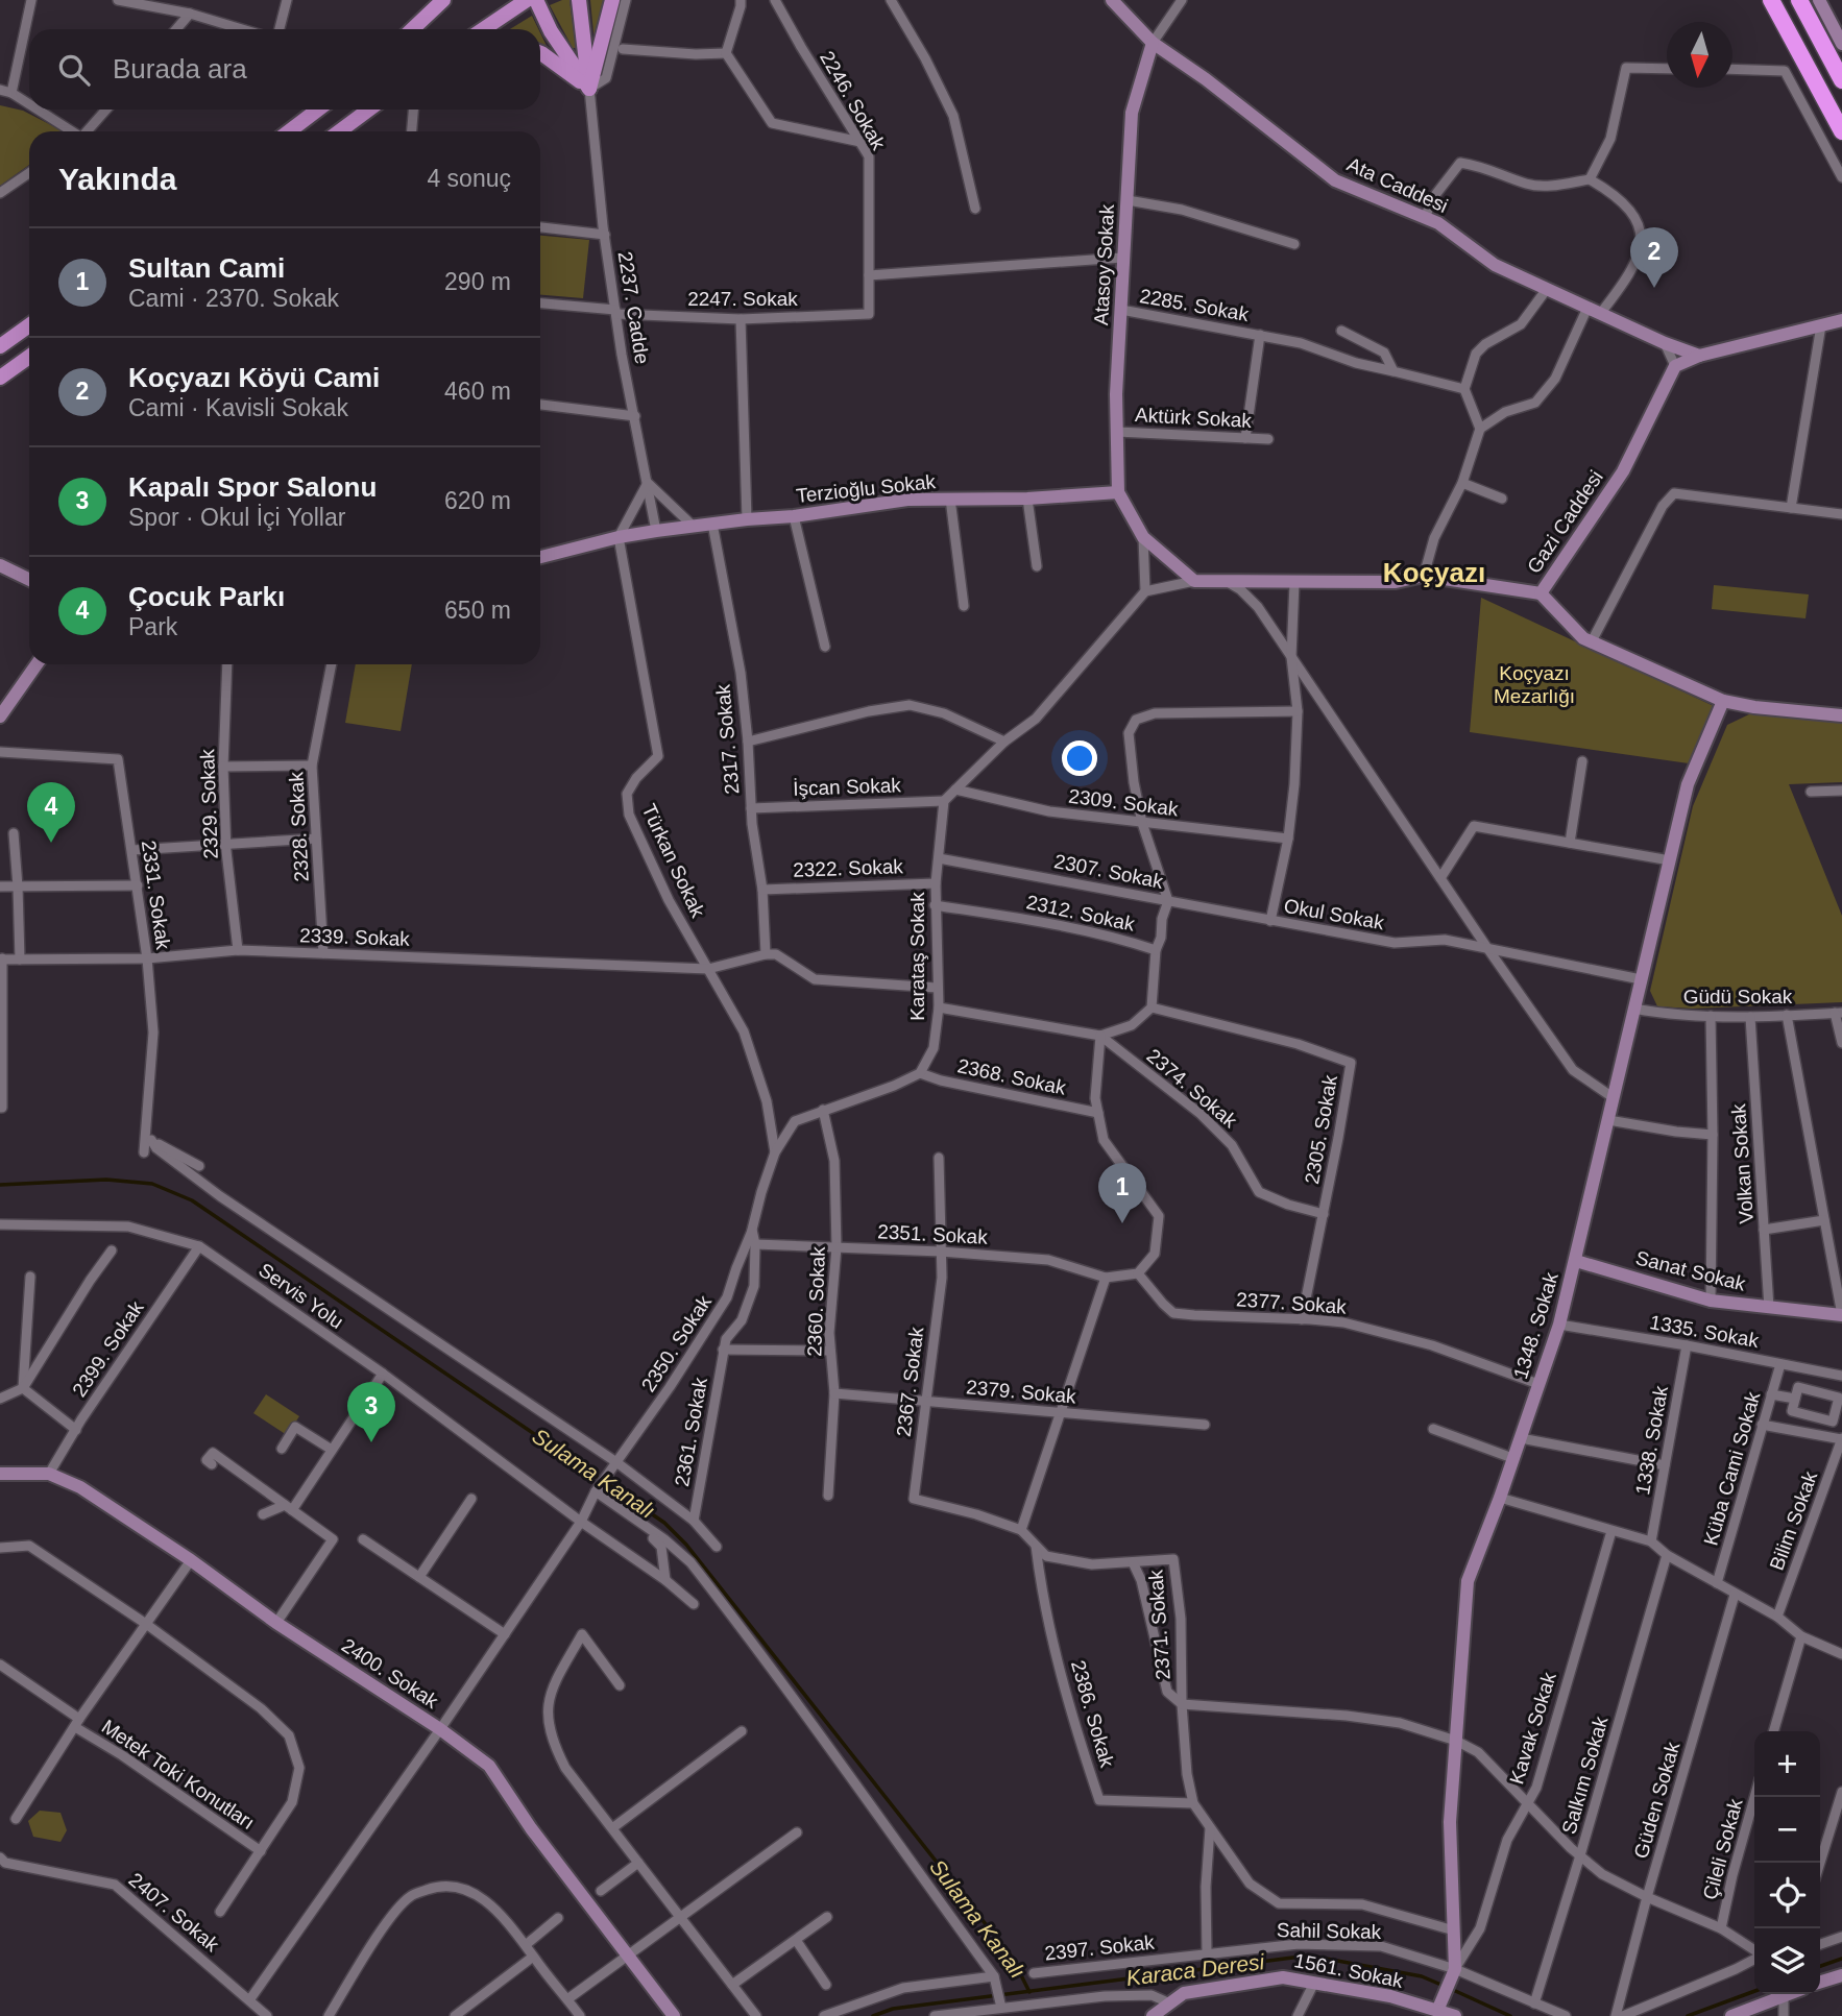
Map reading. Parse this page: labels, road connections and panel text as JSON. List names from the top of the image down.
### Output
{
  "streets": {
    "street": [
      "2246. Sokak",
      "Ata Caddesi",
      "Atasoy Sokak",
      "2247. Sokak",
      "2285. Sokak",
      "2237. Cadde",
      "Aktürk Sokak",
      "Terzioğlu Sokak",
      "Gazi Caddesi",
      "2317. Sokak",
      "İşcan Sokak",
      "2309. Sokak",
      "2329. Sokak",
      "2328. Sokak",
      "Türkan Sokak",
      "2322. Sokak",
      "2307. Sokak",
      "2331. Sokak",
      "2312. Sokak",
      "Okul Sokak",
      "2339. Sokak",
      "Karataş Sokak",
      "Güdü Sokak",
      "2368. Sokak",
      "2374. Sokak",
      "2305. Sokak",
      "Volkan Sokak",
      "2351. Sokak",
      "Sanat Sokak",
      "Servis Yolu",
      "2360. Sokak",
      "2377. Sokak",
      "1348. Sokak",
      "1335. Sokak",
      "2350. Sokak",
      "2399. Sokak",
      "2367. Sokak",
      "2379. Sokak",
      "2361. Sokak",
      "1338. Sokak",
      "Küba Cami Sokak",
      "Bilim Sokak",
      "2371. Sokak",
      "2400. Sokak",
      "2386. Sokak",
      "Kavak Sokak",
      "Metek Toki Konutları",
      "Salkım Sokak",
      "Güden Sokak",
      "Çileli Sokak",
      "2407. Sokak",
      "Sahil Sokak",
      "2397. Sokak",
      "1561. Sokak"
    ]
  },
  "crossings": [
    ["2246. Sokak", "2247. Sokak"],
    ["Ata Caddesi", "Atasoy Sokak"],
    ["Atasoy Sokak", "2285. Sokak"],
    ["Atasoy Sokak", "Aktürk Sokak"],
    ["Atasoy Sokak", "Terzioğlu Sokak"],
    ["2247. Sokak", "2237. Cadde"],
    ["2237. Cadde", "Terzioğlu Sokak"],
    ["Terzioğlu Sokak", "2317. Sokak"],
    ["Terzioğlu Sokak", "Türkan Sokak"],
    ["Gazi Caddesi", "Okul Sokak"],
    ["2317. Sokak", "İşcan Sokak"],
    ["2317. Sokak", "2322. Sokak"],
    ["İşcan Sokak", "Karataş Sokak"],
    ["2309. Sokak", "Okul Sokak"],
    ["2329. Sokak", "2339. Sokak"],
    ["2328. Sokak", "2339. Sokak"],
    ["Türkan Sokak", "2339. Sokak"],
    ["2322. Sokak", "Karataş Sokak"],
    ["2307. Sokak", "Okul Sokak"],
    ["2307. Sokak", "Karataş Sokak"],
    ["2331. Sokak", "2339. Sokak"],
    ["2312. Sokak", "Karataş Sokak"],
    ["2312. Sokak", "2305. Sokak"],
    ["Okul Sokak", "1348. Sokak"],
    ["Karataş Sokak", "2368. Sokak"],
    ["Güdü Sokak", "Volkan Sokak"],
    ["Güdü Sokak", "1348. Sokak"],
    ["2374. Sokak", "2305. Sokak"],
    ["2305. Sokak", "2377. Sokak"],
    ["Volkan Sokak", "Sanat Sokak"],
    ["2351. Sokak", "2360. Sokak"],
    ["2351. Sokak", "2367. Sokak"],
    ["Sanat Sokak", "1348. Sokak"],
    ["Servis Yolu", "2350. Sokak"],
    ["Servis Yolu", "2399. Sokak"],
    ["2360. Sokak", "2379. Sokak"],
    ["2377. Sokak", "1348. Sokak"],
    ["1348. Sokak", "1335. Sokak"],
    ["1348. Sokak", "2371. Sokak"],
    ["1348. Sokak", "Kavak Sokak"],
    ["1348. Sokak", "Sahil Sokak"],
    ["1335. Sokak", "1338. Sokak"],
    ["1335. Sokak", "Küba Cami Sokak"],
    ["2350. Sokak", "2400. Sokak"],
    ["2350. Sokak", "2407. Sokak"],
    ["2399. Sokak", "2400. Sokak"],
    ["2367. Sokak", "2379. Sokak"],
    ["2367. Sokak", "2371. Sokak"],
    ["2371. Sokak", "2386. Sokak"],
    ["2400. Sokak", "Metek Toki Konutları"],
    ["Kavak Sokak", "Sahil Sokak"],
    ["Salkım Sokak", "Sahil Sokak"],
    ["Sahil Sokak", "2397. Sokak"]
  ],
  "districts": ["Koçyazı"],
  "water": ["Sulama Kanalı", "Karaca Deresi"],
  "parks": ["Koçyazı Mezarlığı"],
  "north": "bottom",
  "page": {
    "search": "Burada ara",
    "heading": ["Yakında", "4 sonuç"],
    "list": [
      {
        "mark": "1",
        "name": "Sultan Cami",
        "note": "Cami · 2370. Sokak",
        "value": "290 m"
      },
      {
        "mark": "2",
        "name": "Koçyazı Köyü Cami",
        "note": "Cami · Kavisli Sokak",
        "value": "460 m"
      },
      {
        "mark": "3",
        "name": "Kapalı Spor Salonu",
        "note": "Spor · Okul İçi Yollar",
        "value": "620 m"
      },
      {
        "mark": "4",
        "name": "Çocuk Parkı",
        "note": "Park",
        "value": "650 m"
      }
    ],
    "pins": [
      "2",
      "4",
      "1",
      "3"
    ],
    "map_buttons": ["+", "−"]
  }
}
